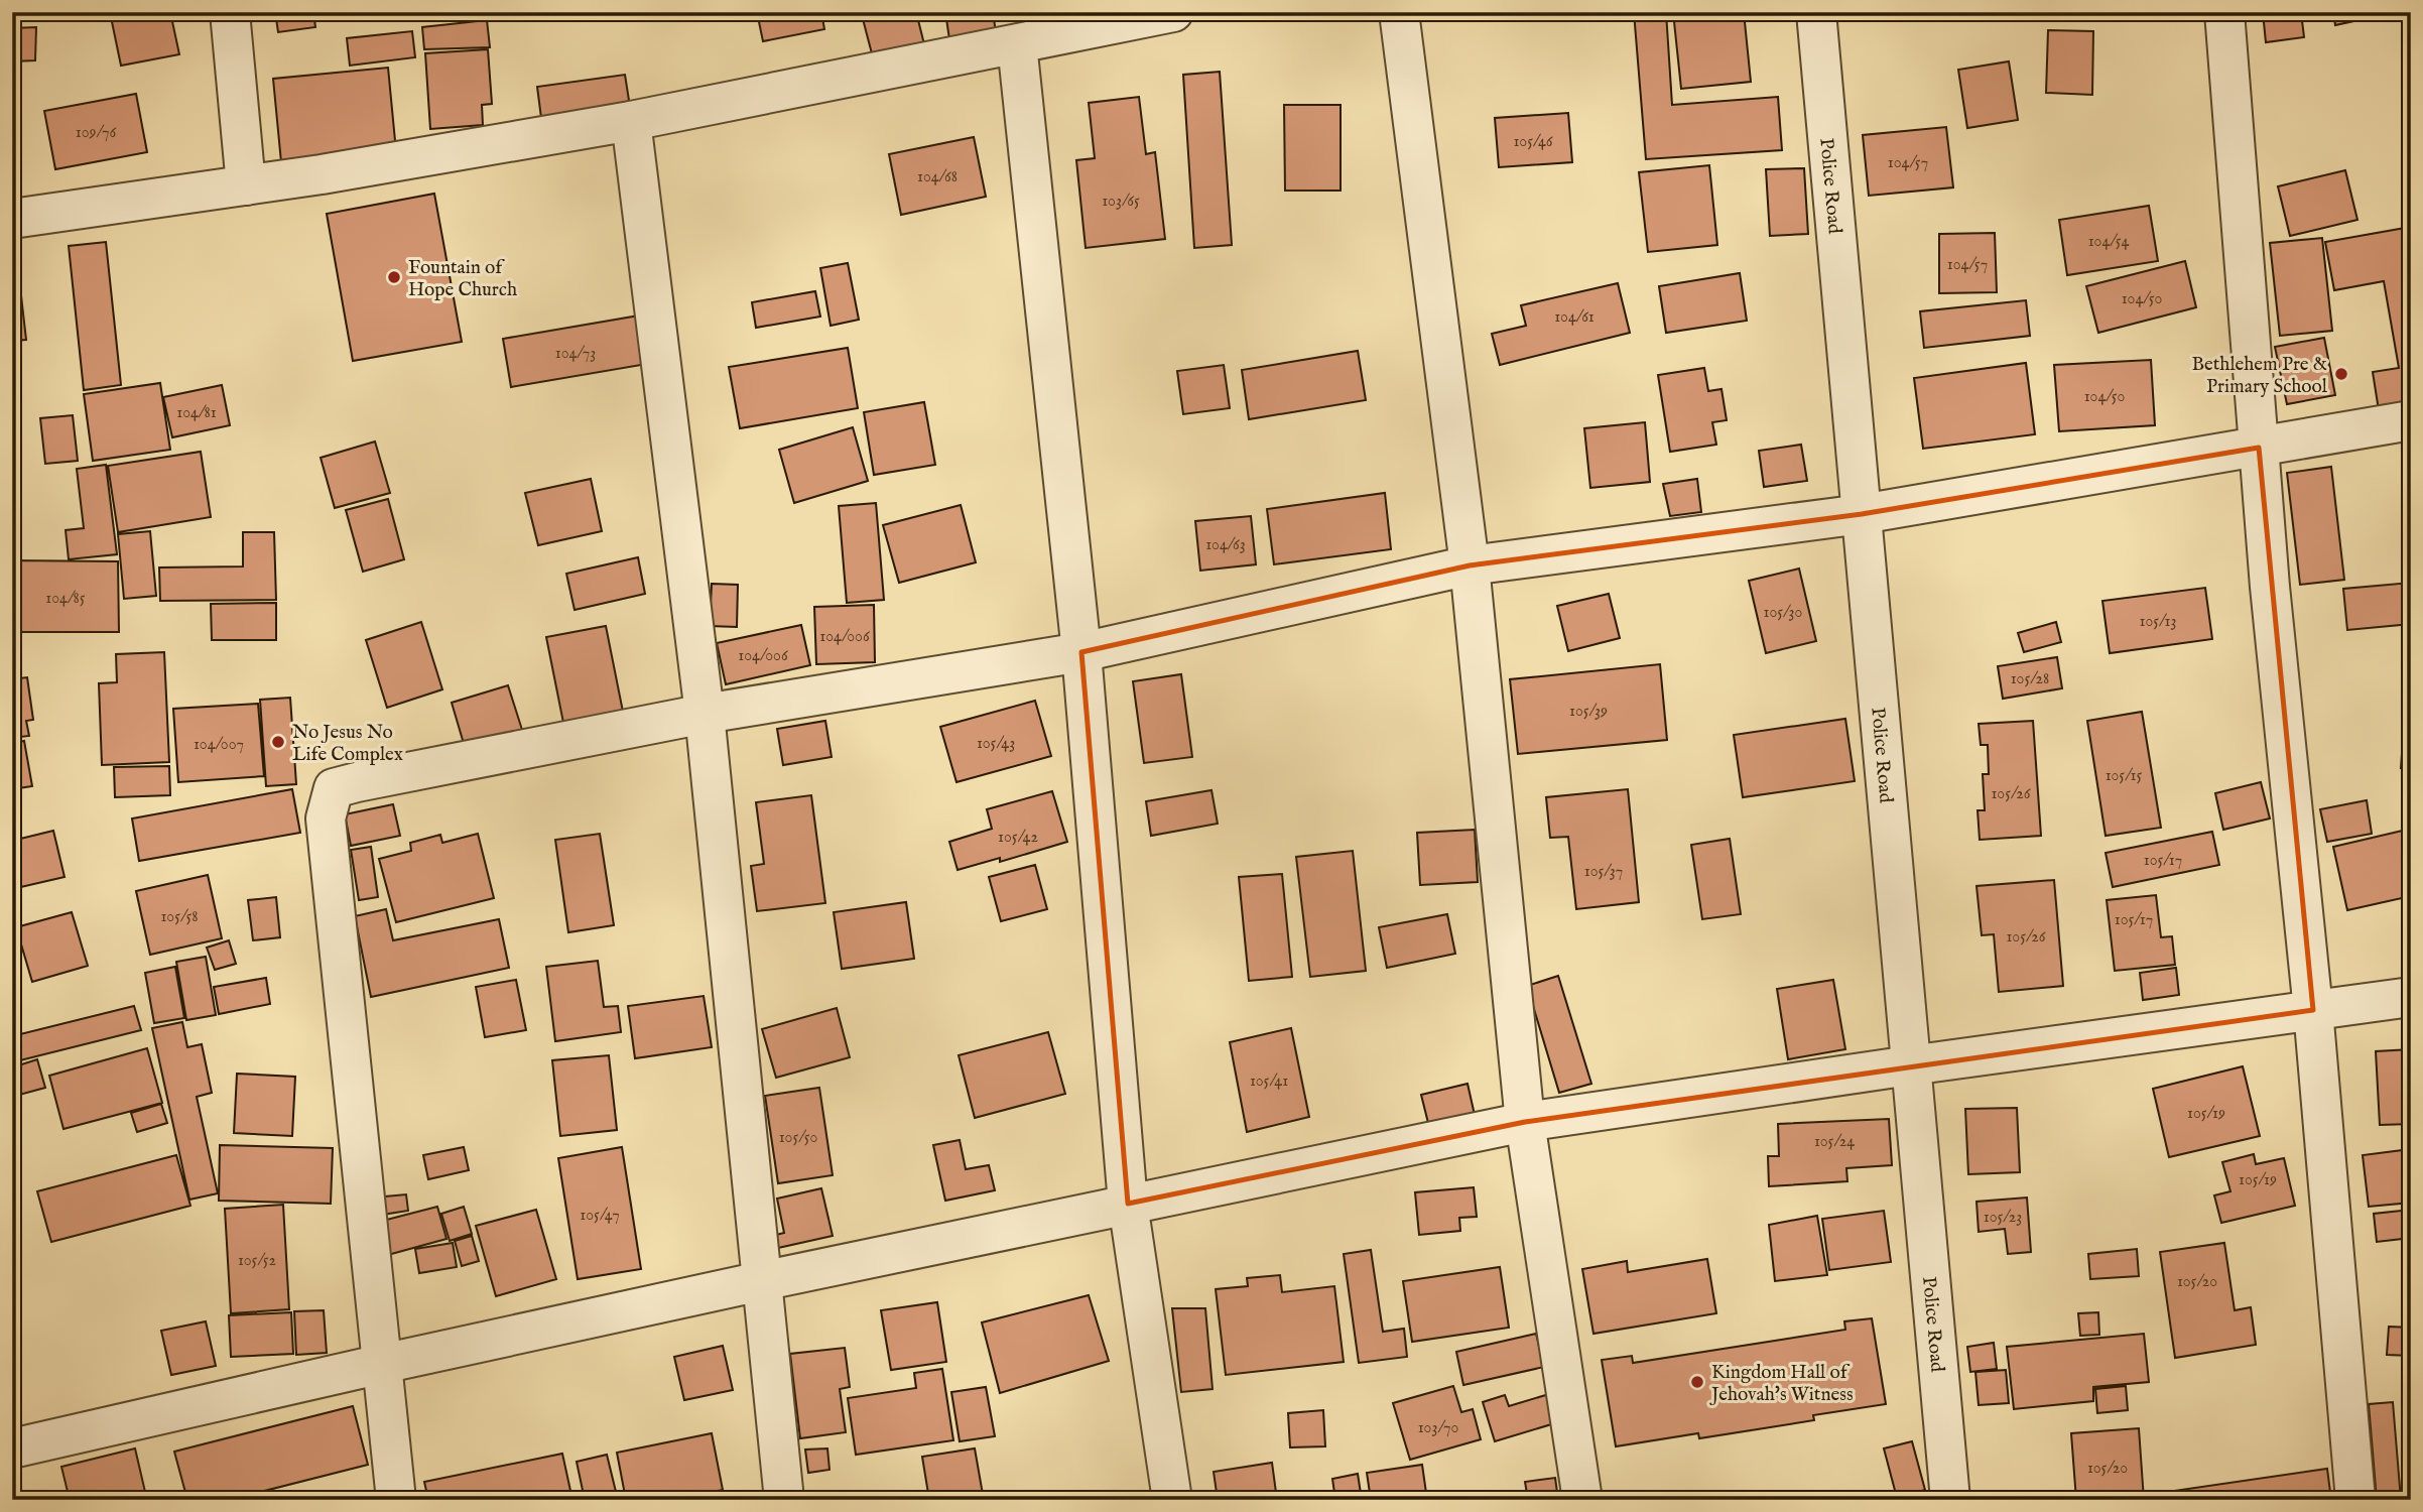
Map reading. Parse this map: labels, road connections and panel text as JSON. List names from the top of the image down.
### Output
{
  "streets": {
    "street": ["Police Road"]
  },
  "places": [
    "Fountain of Hope Church",
    "Bethlehem Pre & Primary School",
    "No Jesus No Life Complex",
    "Kingdom Hall of Jehovah's Witness"
  ],
  "house_numbers": [
    "109/76",
    "105/46",
    "104/57",
    "104/68",
    "103/65",
    "104/54",
    "104/57",
    "104/50",
    "104/61",
    "104/73",
    "104/50",
    "104/81",
    "104/63",
    "104/85",
    "105/30",
    "105/13",
    "104/006",
    "104/006",
    "105/28",
    "105/39",
    "105/43",
    "104/007",
    "105/15",
    "105/26",
    "105/42",
    "105/17",
    "105/37",
    "105/58",
    "105/17",
    "105/26",
    "105/41",
    "105/19",
    "105/50",
    "105/24",
    "105/19",
    "105/47",
    "105/23",
    "105/52",
    "105/20",
    "103/70",
    "105/20"
  ]
}
